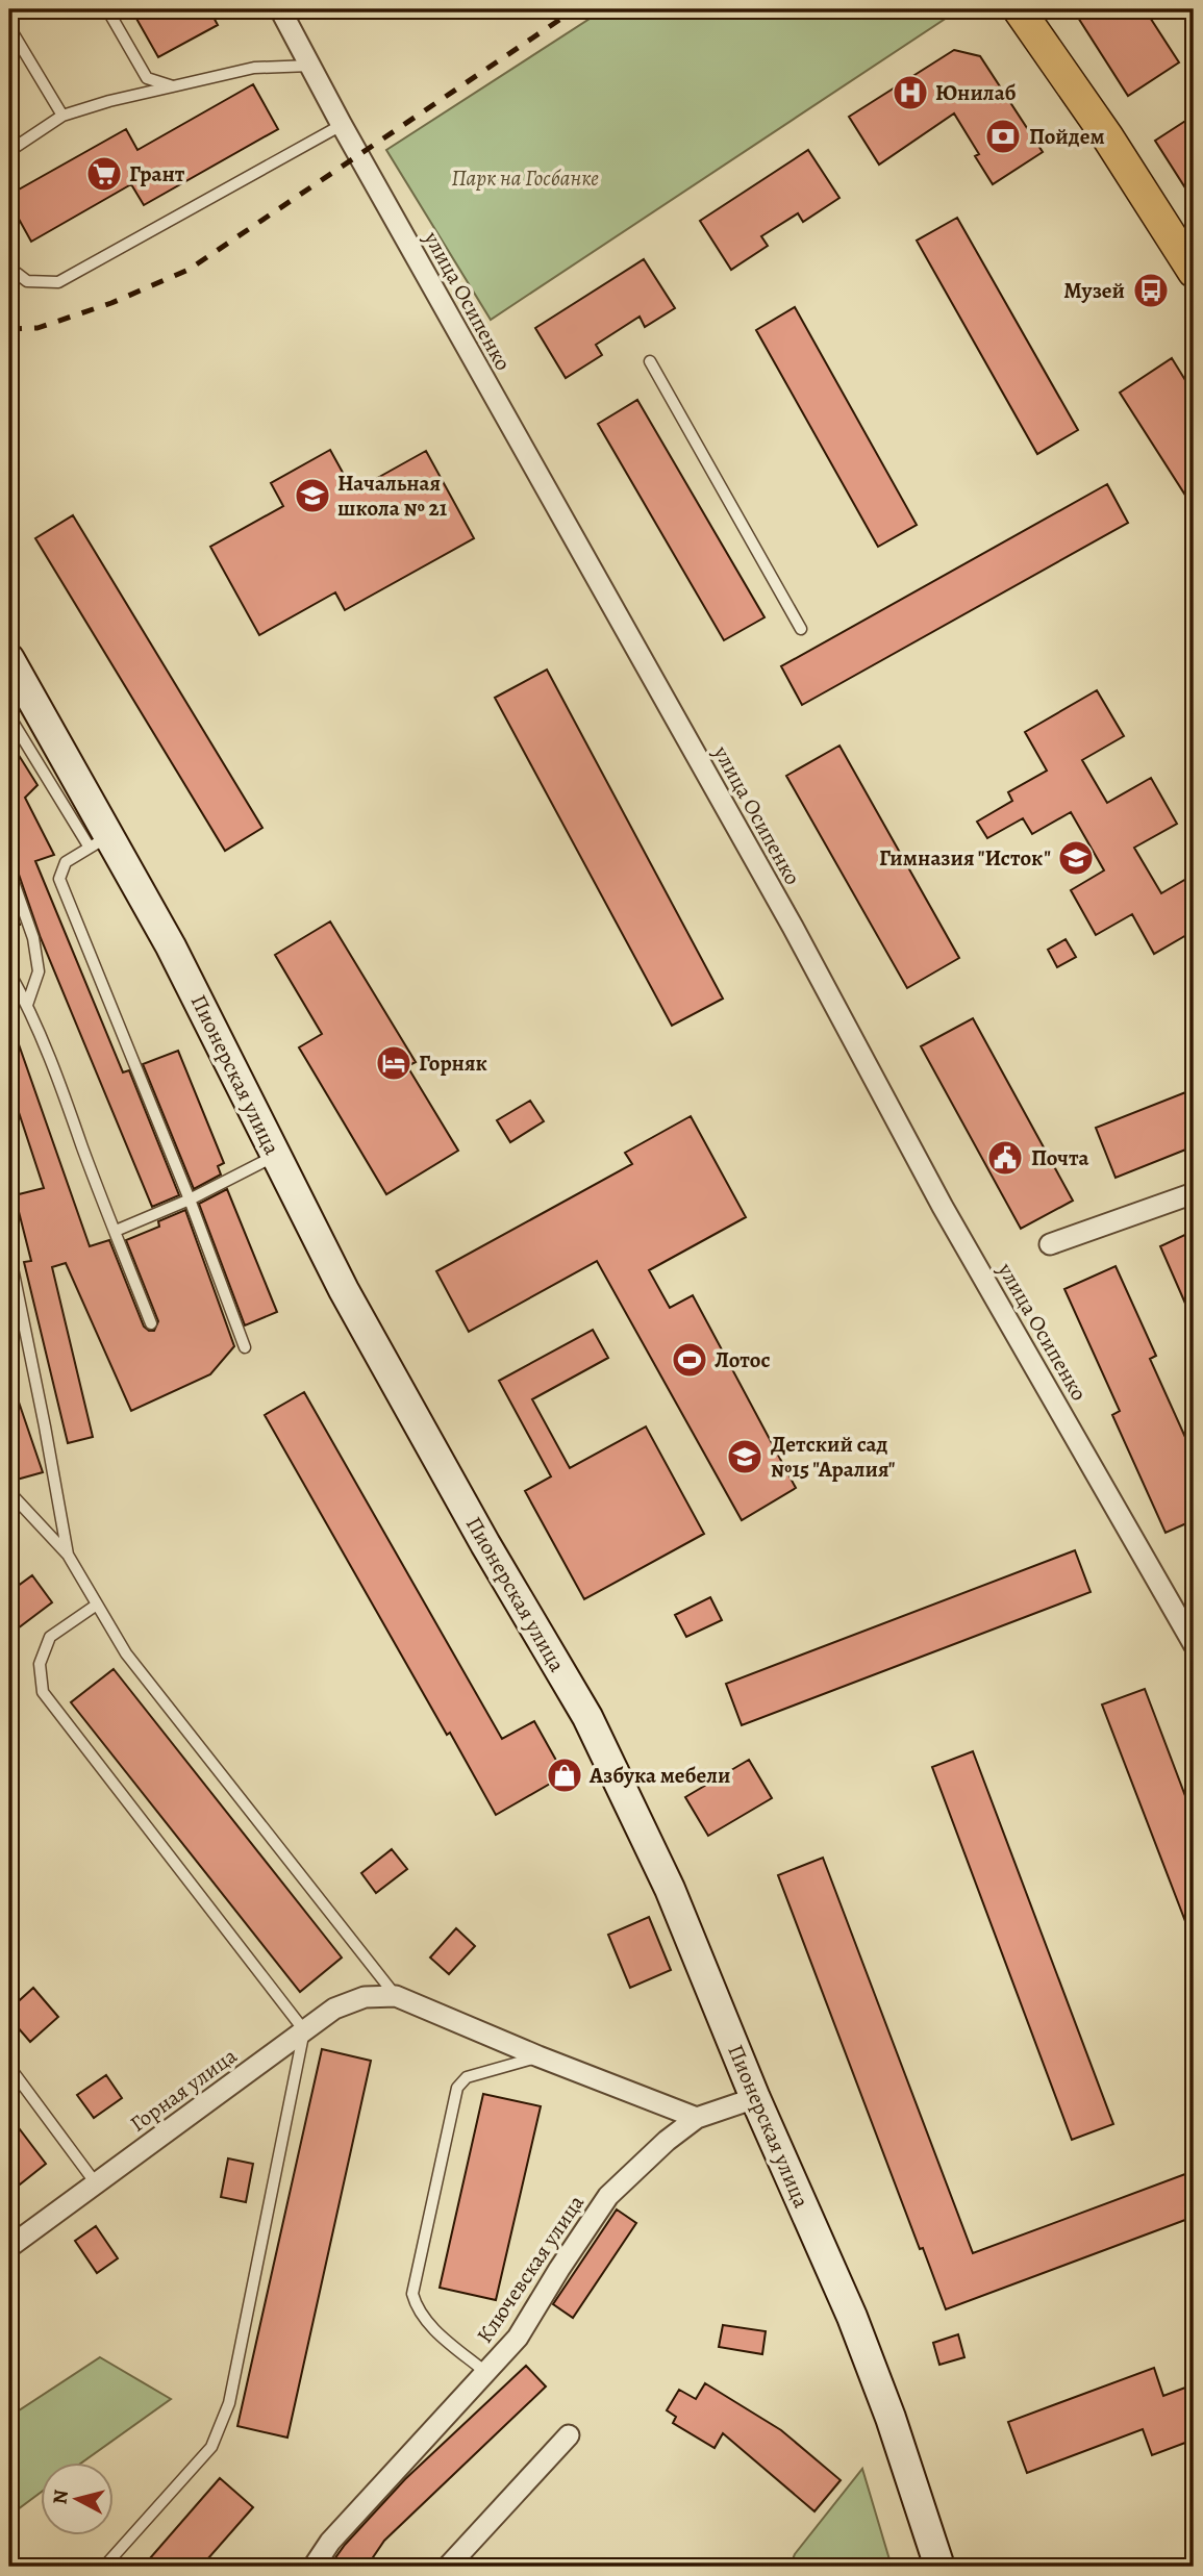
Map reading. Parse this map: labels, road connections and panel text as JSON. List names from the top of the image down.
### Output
{
  "streets": {
    "main road": ["Пионерская улица"],
    "street": ["улица Осипенко", "Горная улица", "Ключевская улица"]
  },
  "crossings": [
    ["Пионерская улица", "Ключевская улица"]
  ],
  "parks": ["Парк на Госбанке"],
  "places": {
    "hospital": ["Юнилаб"],
    "bank": ["Пойдем"],
    "supermarket": ["Грант"],
    "bus stop": ["Музей"],
    "school or university": ["Начальная школа № 21", "Гимназия \"Исток\"", "Детский сад №15 \"Аралия\""],
    "hotel": ["Горняк"],
    "public building": ["Почта"],
    "sports": ["Лотос"],
    "shop": ["Азбука мебели"]
  },
  "north": "left"
}
